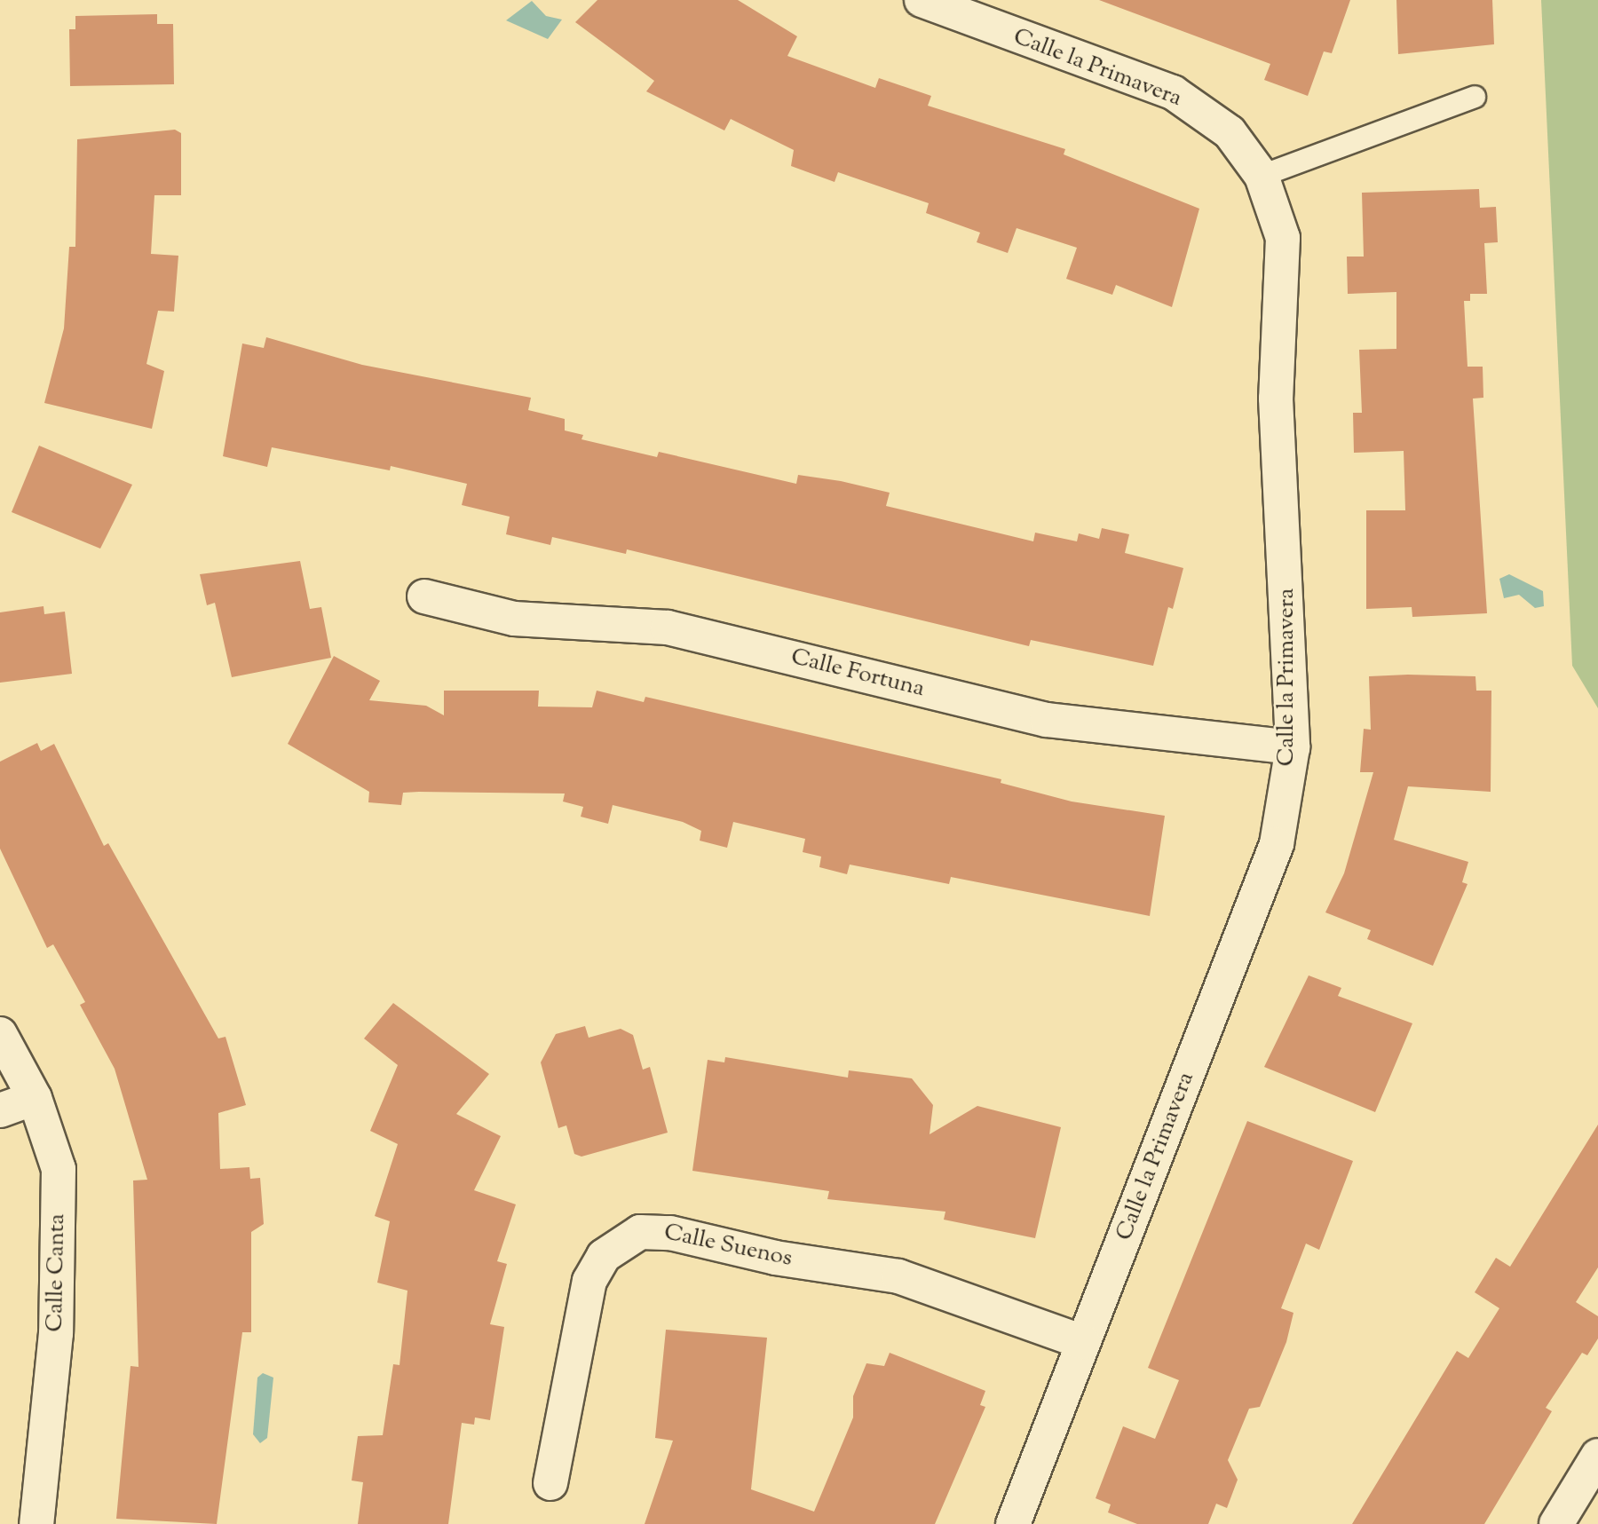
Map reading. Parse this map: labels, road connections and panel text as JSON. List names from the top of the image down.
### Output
{
  "streets": {
    "street": [
      "Calle la Primavera",
      "Calle Fortuna",
      "Calle Suenos",
      "Calle Canta"
    ]
  },
  "crossings": [
    ["Calle la Primavera", "Calle Fortuna"],
    ["Calle la Primavera", "Calle Suenos"]
  ]
}
